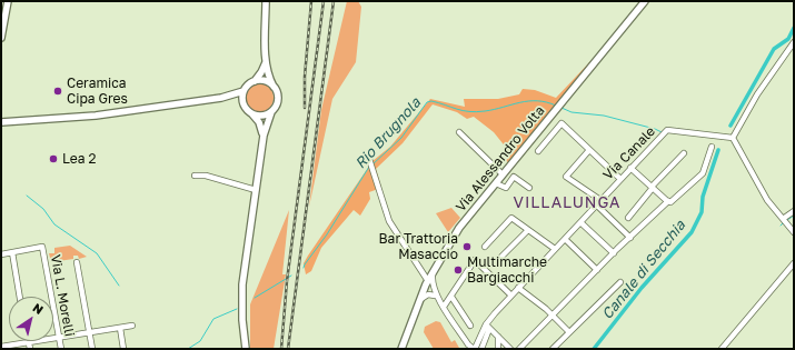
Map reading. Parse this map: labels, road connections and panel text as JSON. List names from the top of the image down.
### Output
{
  "streets": {
    "main road": ["Via Alessandro Volta"],
    "street": ["Via Canale", "Via L. Morelli"]
  },
  "districts": ["VILLALUNGA"],
  "water": ["Rio Brugnola", "Canale di Secchia"],
  "places": [
    "Ceramica Cipa Gres",
    "Lea 2",
    "Bar Trattoria Masaccio",
    "Multimarche Bargiacchi"
  ],
  "north": "top right"
}
